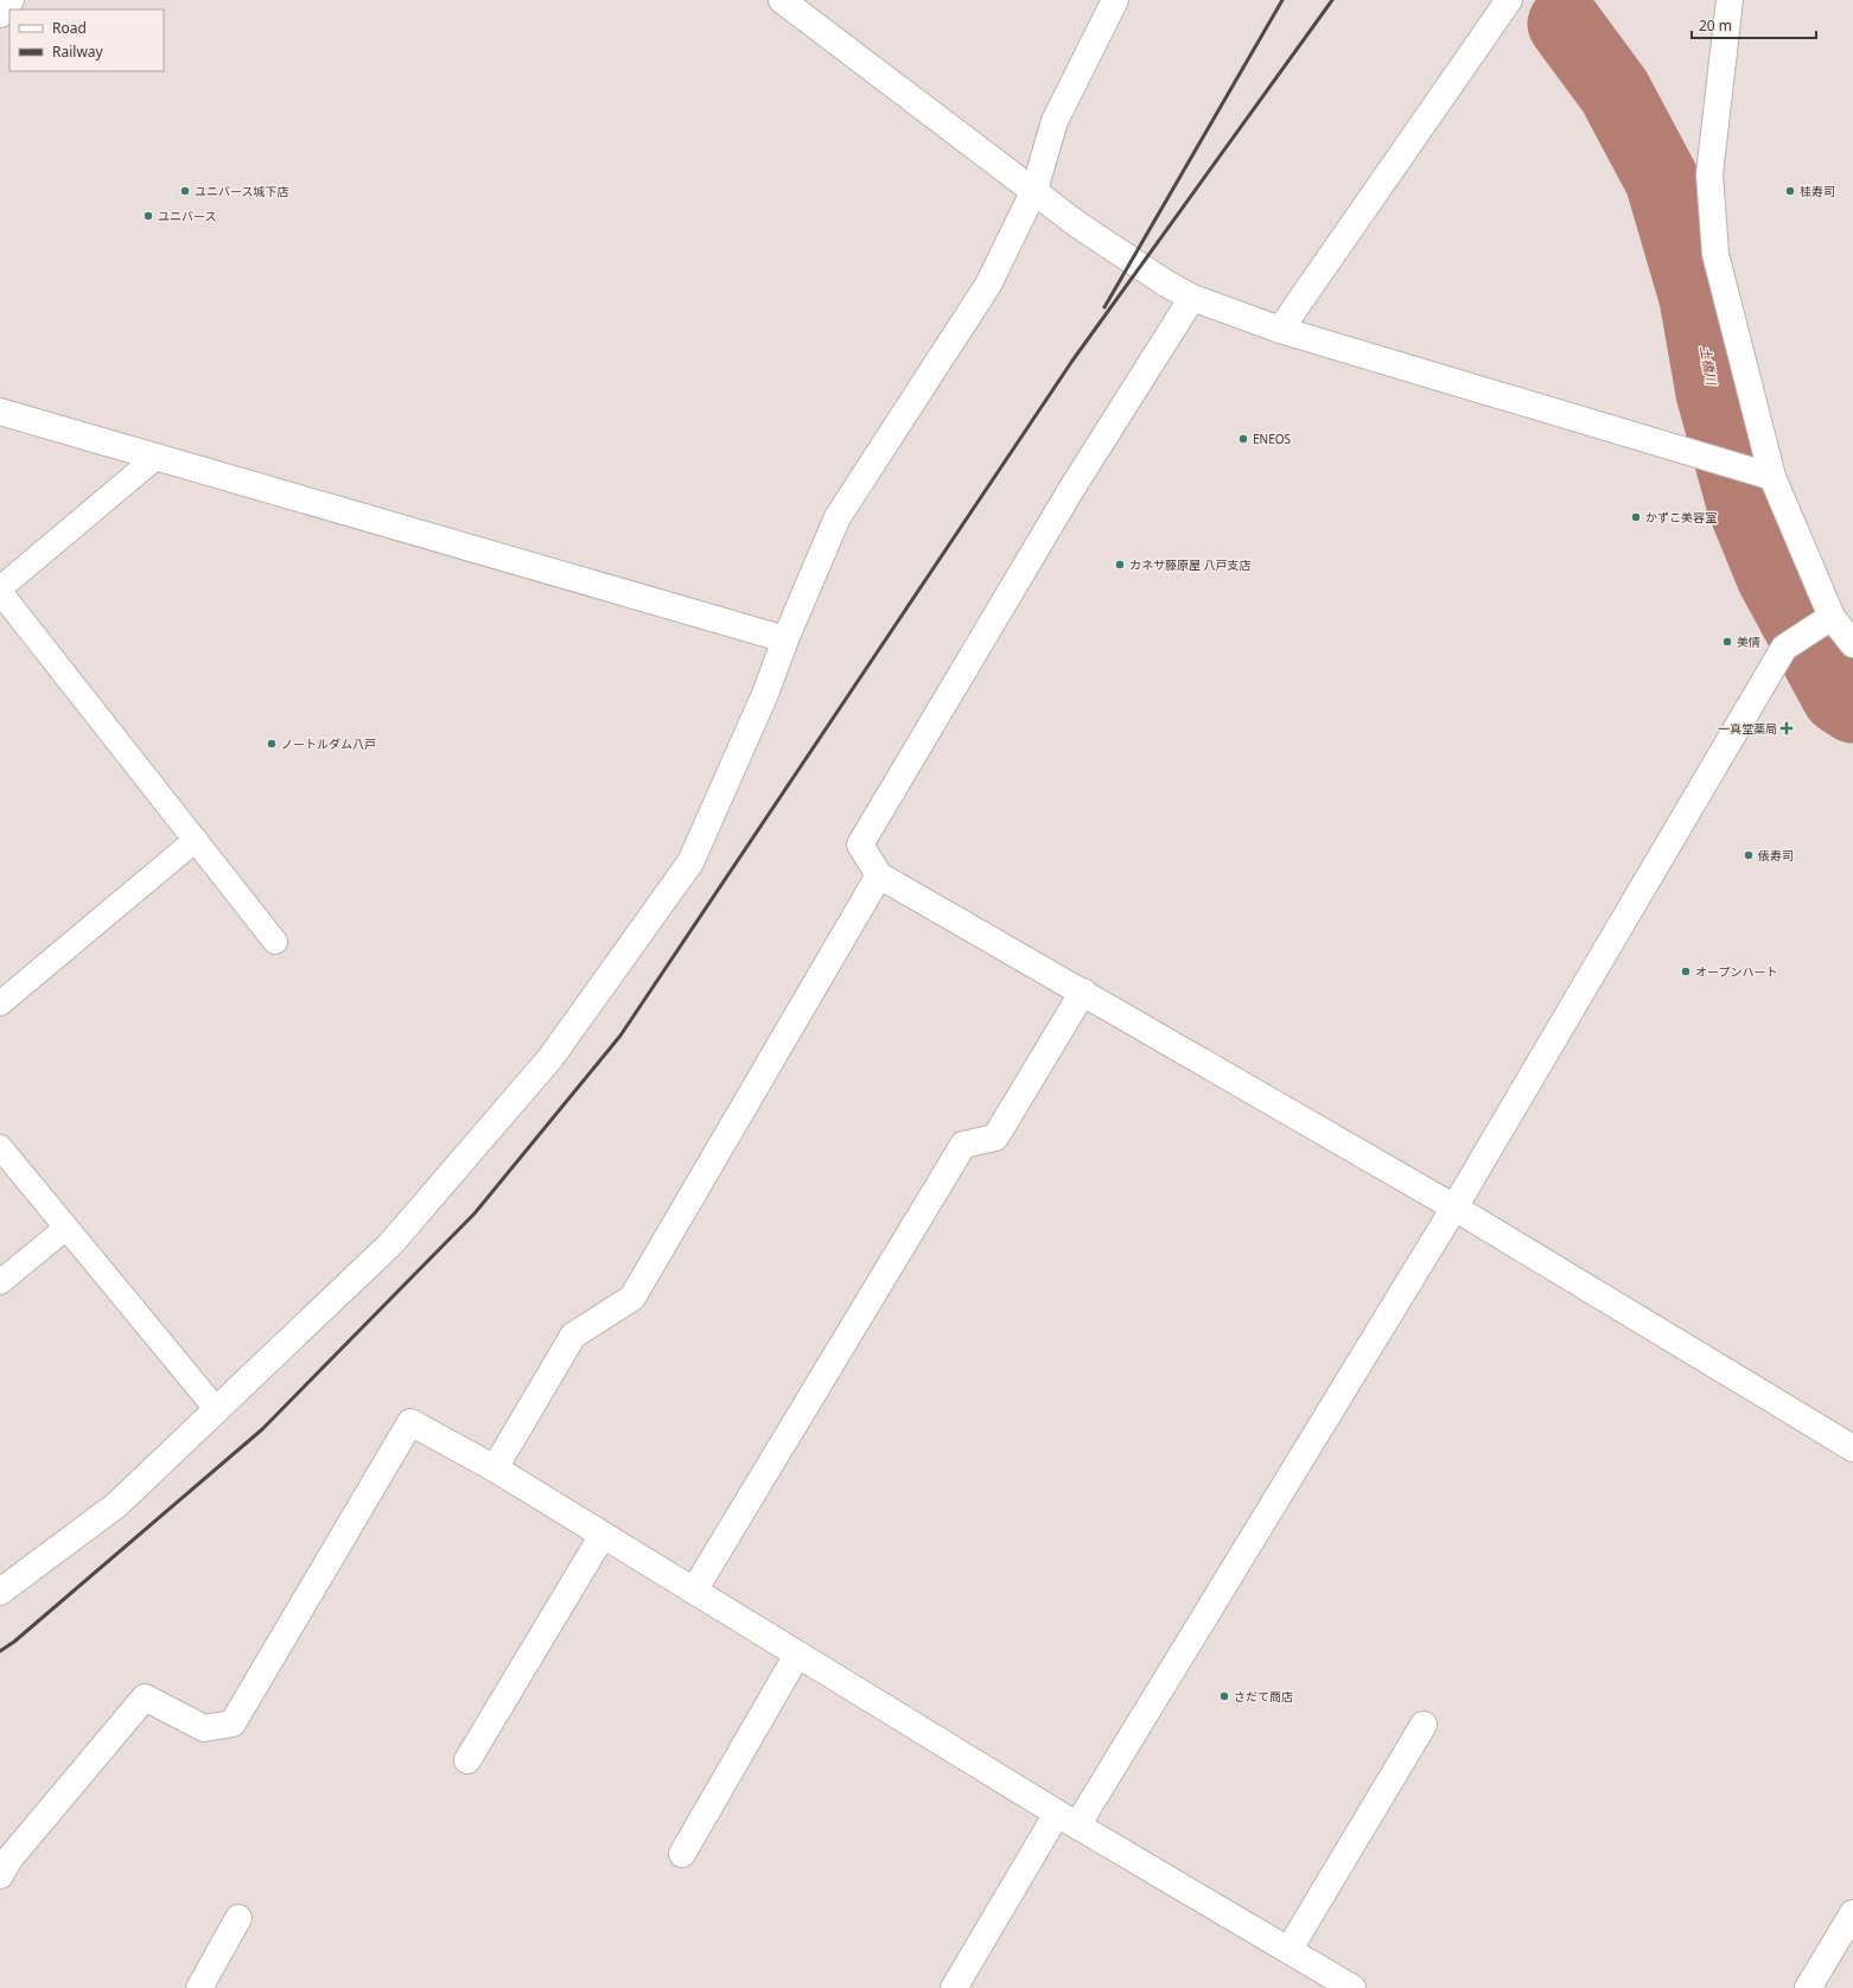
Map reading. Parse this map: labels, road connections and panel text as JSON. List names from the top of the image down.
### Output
{
  "water": ["土橋川"],
  "places": {
    "other": [
      "ユニバース城下店",
      "桂寿司",
      "ユニバース",
      "ENEOS",
      "かずこ美容室",
      "カネサ藤原屋 八戸支店",
      "美情",
      "ノートルダム八戸",
      "俵寿司",
      "オープンハート",
      "さだて商店"
    ],
    "health": ["一真堂薬局"]
  },
  "legend": ["Road", "Railway"],
  "scale_bar": "20 m"
}
